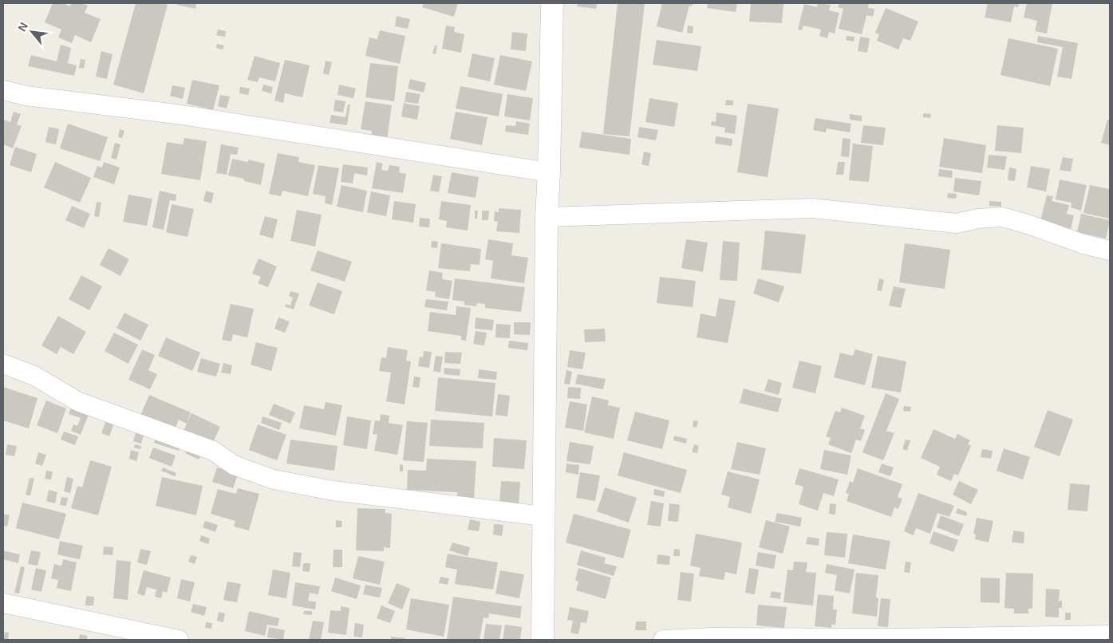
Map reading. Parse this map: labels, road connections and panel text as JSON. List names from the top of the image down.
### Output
{
  "north": "top left"
}
